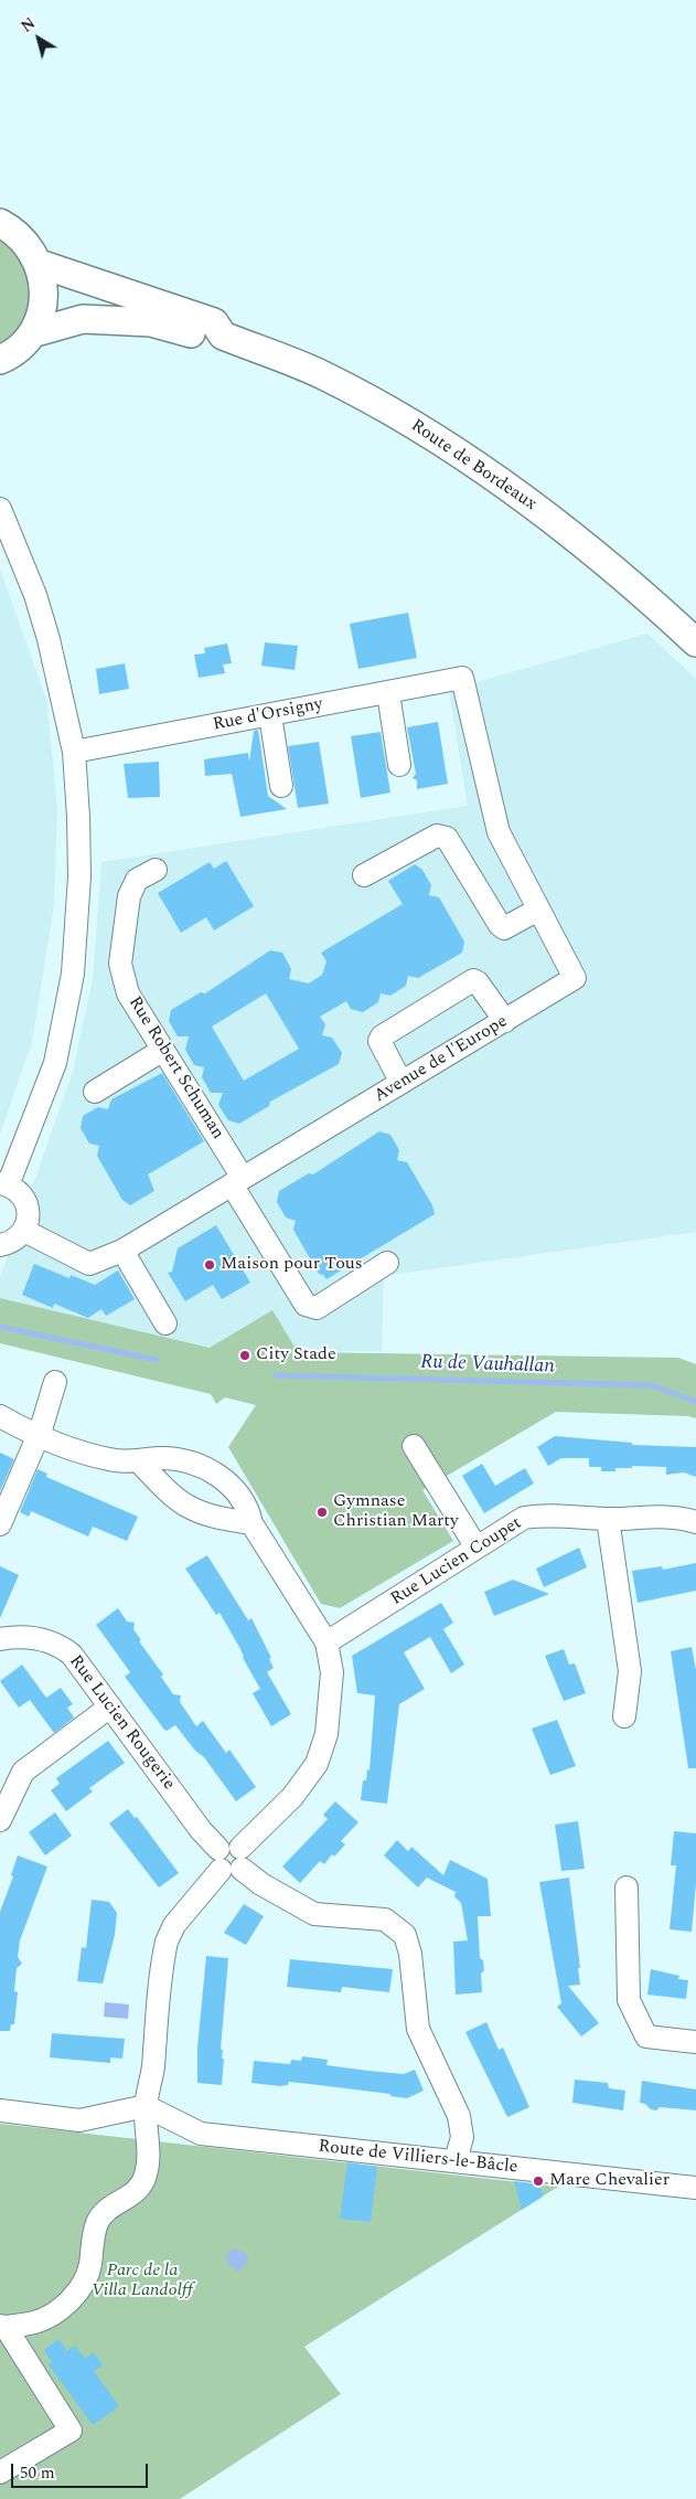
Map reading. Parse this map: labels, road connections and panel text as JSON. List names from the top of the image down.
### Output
{
  "streets": {
    "main road": ["Route de Bordeaux"],
    "street": [
      "Rue d'Orsigny",
      "Avenue de l'Europe",
      "Rue Robert Schuman",
      "Rue Lucien Coupet",
      "Rue Lucien Rougerie",
      "Route de Villiers-le-Bâcle"
    ]
  },
  "crossings": [
    ["Rue d'Orsigny", "Avenue de l'Europe"],
    ["Avenue de l'Europe", "Rue Robert Schuman"],
    ["Rue Lucien Rougerie", "Route de Villiers-le-Bâcle"]
  ],
  "water": ["Ru de Vauhallan"],
  "parks": ["Parc de la Villa Landolff"],
  "places": [
    "Maison pour Tous",
    "City Stade",
    "Gymnase Christian Marty",
    "Mare Chevalier"
  ],
  "scale_bar": "50 m",
  "north": "top left"
}
